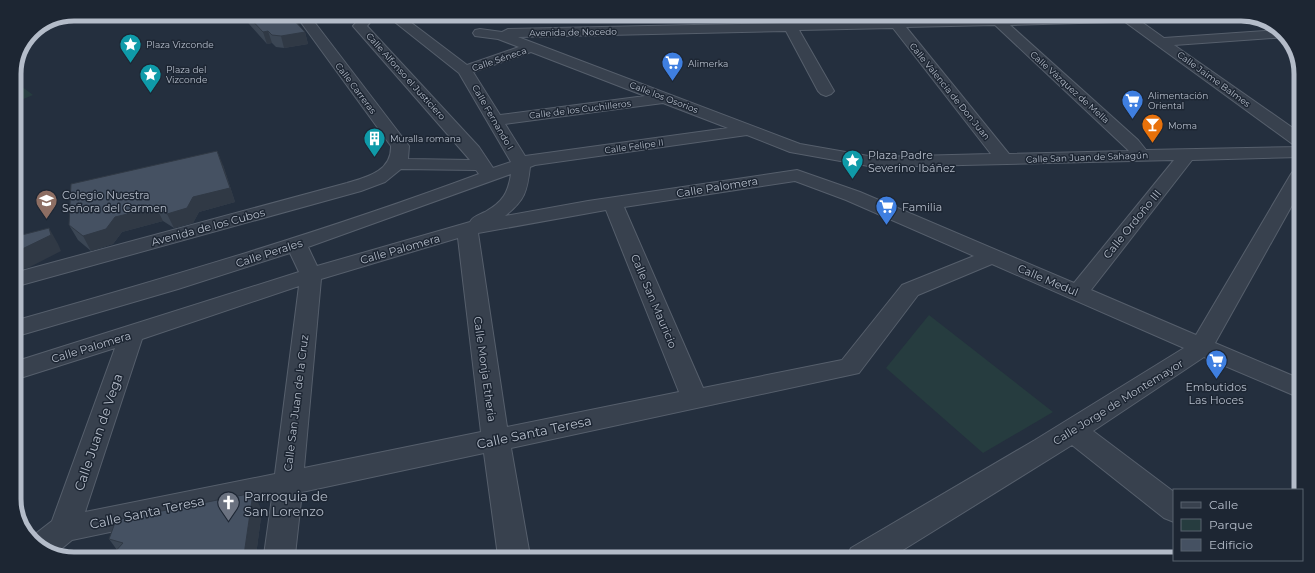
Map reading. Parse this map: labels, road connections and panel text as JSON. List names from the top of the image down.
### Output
{
  "streets": {
    "street": [
      "Avenida de Nocedo",
      "Calle Séneca",
      "Calle Alfonso el Justiciero",
      "Calle Jaime Balmes",
      "Calle Vázquez de Mella",
      "Calle Carreras",
      "Calle Valencia de Don Juan",
      "Calle los Osorios",
      "Calle de los Cuchilleros",
      "Calle Fernando I",
      "Calle Felipe II",
      "Calle San Juan de Sahagún",
      "Calle Palomera",
      "Calle Ordoño III",
      "Avenida de los Cubos",
      "Calle Perales",
      "Calle Medul",
      "Calle San Mauricio",
      "Calle Monja Etheria",
      "Calle Jorge de Montemayor",
      "Calle San Juan de la Cruz",
      "Calle Juan de Vega",
      "Calle Santa Teresa"
    ]
  },
  "crossings": [
    ["Avenida de Nocedo", "Calle los Osorios"],
    ["Calle Séneca", "Calle los Osorios"],
    ["Calle Séneca", "Calle Fernando I"],
    ["Calle Alfonso el Justiciero", "Calle Perales"],
    ["Calle Vázquez de Mella", "Calle San Juan de Sahagún"],
    ["Calle Carreras", "Avenida de los Cubos"],
    ["Calle Valencia de Don Juan", "Calle San Juan de Sahagún"],
    ["Calle los Osorios", "Calle de los Cuchilleros"],
    ["Calle los Osorios", "Calle Felipe II"],
    ["Calle los Osorios", "Calle San Juan de Sahagún"],
    ["Calle de los Cuchilleros", "Calle Fernando I"],
    ["Calle Fernando I", "Calle Felipe II"],
    ["Calle Fernando I", "Calle Perales"],
    ["Calle Felipe II", "Calle Perales"],
    ["Calle San Juan de Sahagún", "Calle Ordoño III"],
    ["Calle Palomera", "Calle Medul"],
    ["Calle Palomera", "Calle San Mauricio"],
    ["Calle Palomera", "Calle Monja Etheria"],
    ["Calle Palomera", "Calle San Juan de la Cruz"],
    ["Calle Palomera", "Calle Juan de Vega"],
    ["Calle Ordoño III", "Calle Medul"],
    ["Calle Medul", "Calle Jorge de Montemayor"],
    ["Calle Medul", "Calle Santa Teresa"],
    ["Calle San Mauricio", "Calle Santa Teresa"],
    ["Calle Monja Etheria", "Calle Santa Teresa"],
    ["Calle San Juan de la Cruz", "Calle Santa Teresa"],
    ["Calle Juan de Vega", "Calle Santa Teresa"]
  ],
  "places": {
    "place": ["Plaza Vizconde", "Plaza del Vizconde", "Plaza Padre Severino Ibáñez"],
    "supermarket": [
      "Alimerka",
      "Alimentación Oriental",
      "Familia",
      "Embutidos Las Hoces"
    ],
    "bar": ["Moma"],
    "building": ["Muralla romana"],
    "school or university": ["Colegio Nuestra Señora del Carmen"],
    "church": ["Parroquia de San Lorenzo"]
  },
  "legend": ["Calle", "Parque", "Edificio"]
}
